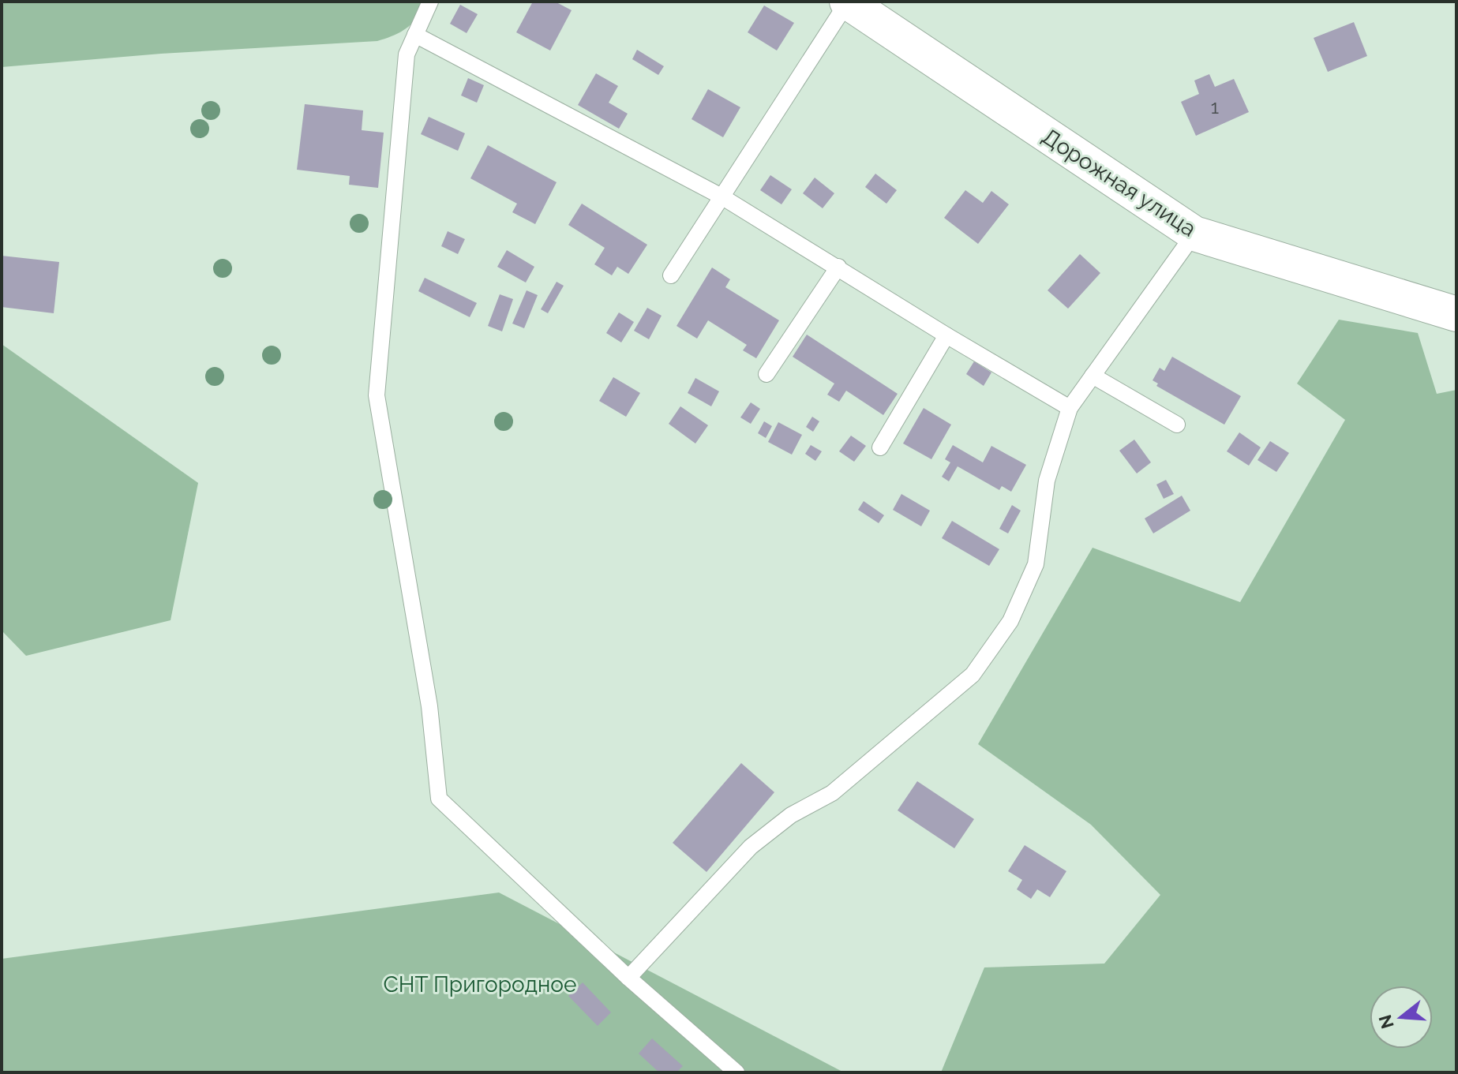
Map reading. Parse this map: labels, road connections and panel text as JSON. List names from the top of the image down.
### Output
{
  "streets": {
    "street": ["Дорожная улица"]
  },
  "parks": ["СНТ Пригородное"],
  "house_numbers": ["1"],
  "north": "left"
}
